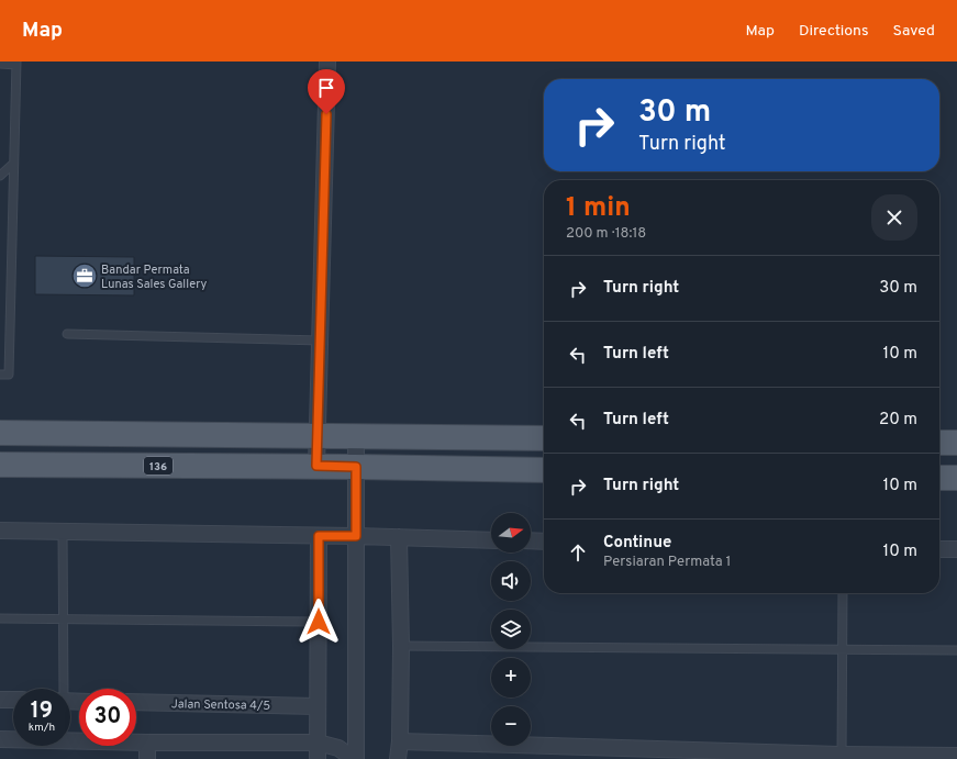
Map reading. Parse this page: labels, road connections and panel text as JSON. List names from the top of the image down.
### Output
{
  "streets": {
    "main road": ["136"],
    "street": ["Jalan Sentosa 4/5"]
  },
  "places": {
    "office": ["Bandar Permata Lunas Sales Gallery"]
  },
  "north": "right",
  "page": {
    "header": "Map",
    "nav": ["Map", "Directions", "Saved"],
    "turn": ["30 m", "Turn right"],
    "heading": ["1 min", "200 m · 18:18"],
    "list": [
      {
        "name": "Turn right",
        "value": "30 m"
      },
      {
        "name": "Turn left",
        "value": "10 m"
      },
      {
        "name": "Turn left",
        "value": "20 m"
      },
      {
        "name": "Turn right",
        "value": "10 m"
      },
      {
        "name": "Continue",
        "note": "Persiaran Permata 1",
        "value": "10 m"
      }
    ],
    "map_buttons": ["+", "−"],
    "speed": "19 km/h",
    "limit": "30"
  }
}
